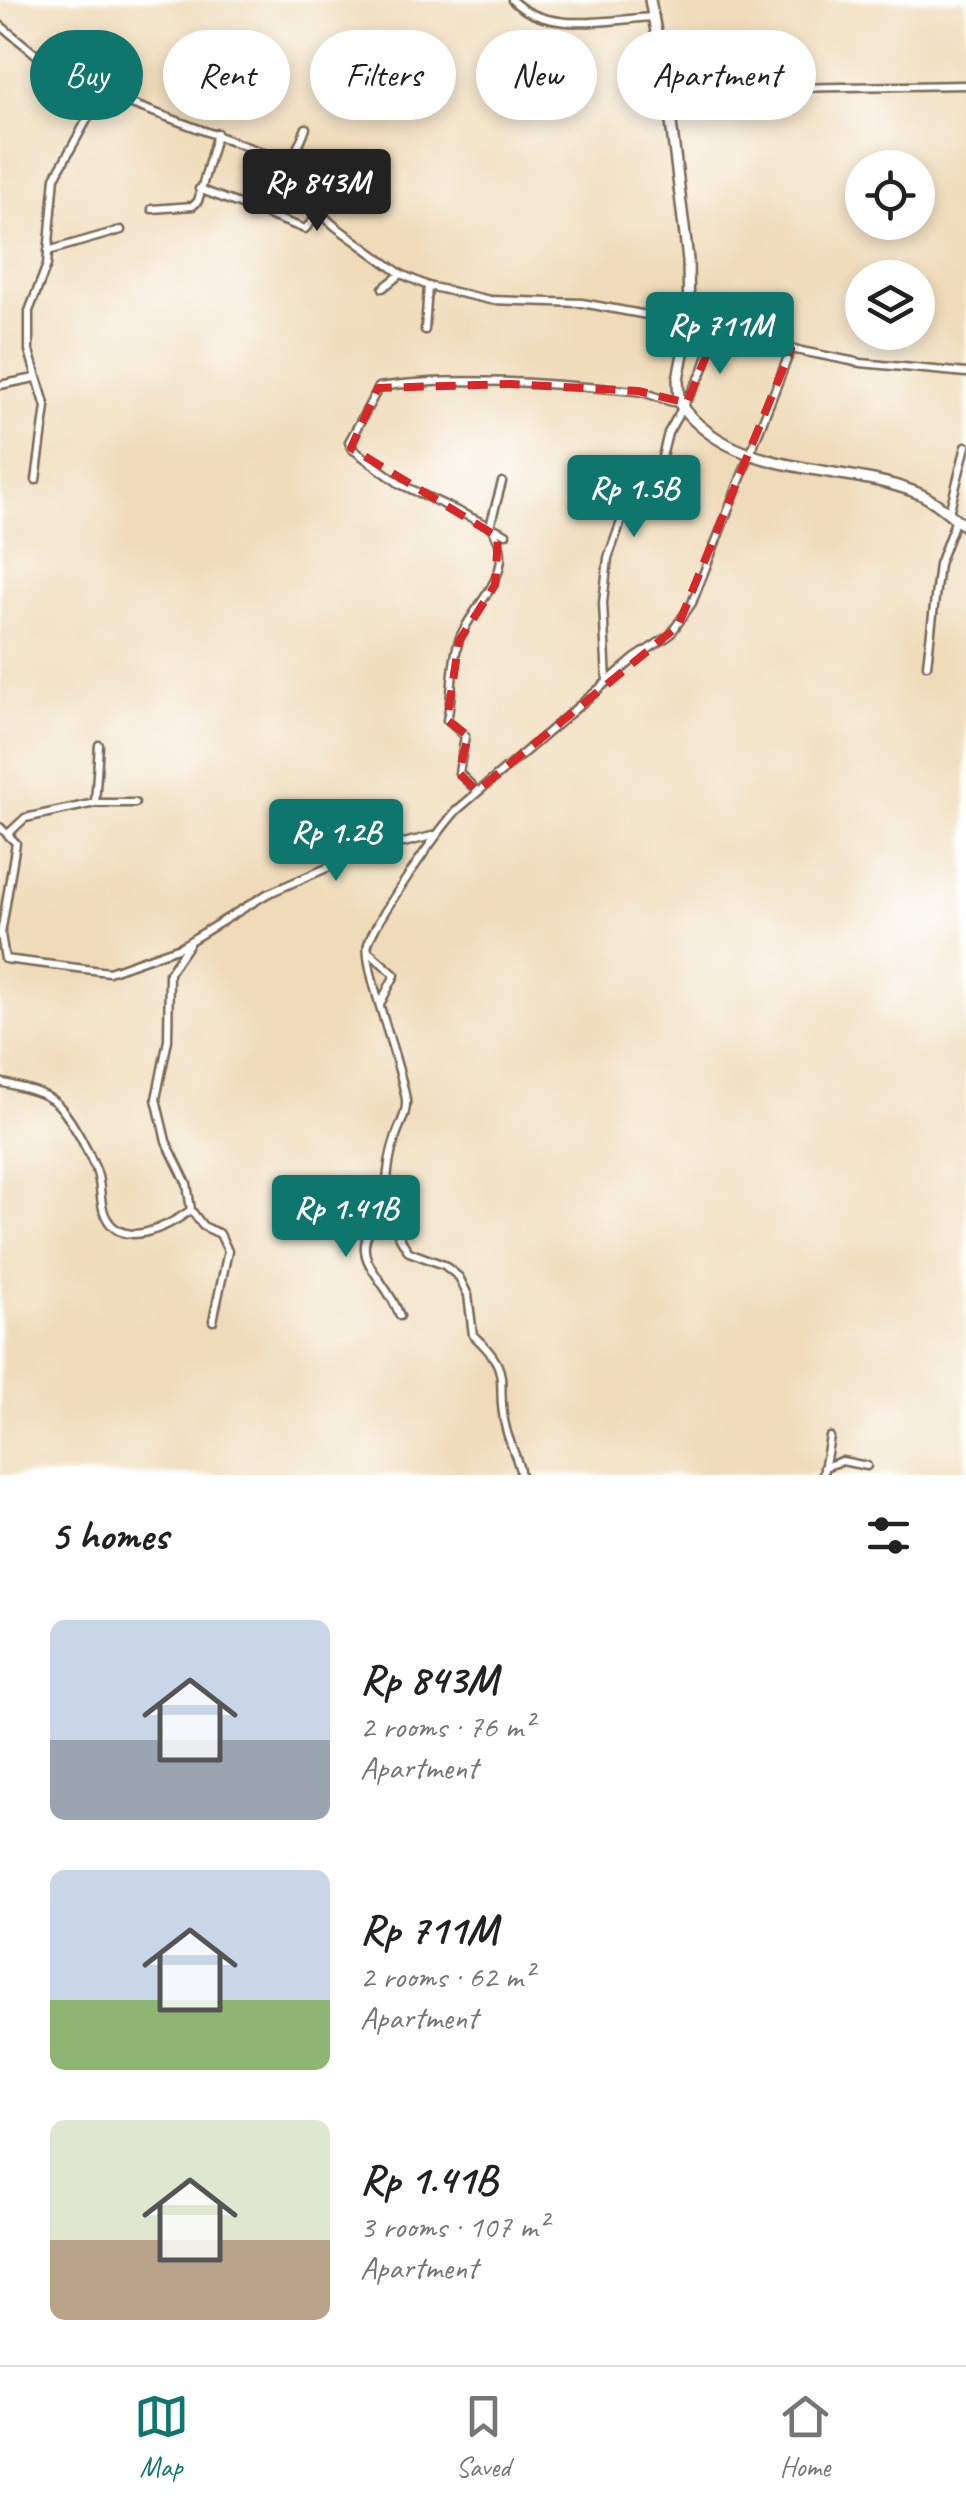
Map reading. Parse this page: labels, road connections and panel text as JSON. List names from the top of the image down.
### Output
{
  "page": {
    "chip": [
      "Buy",
      "Rent",
      "Filters",
      "New",
      "Apartment"
    ],
    "price": [
      "Rp 843M",
      "Rp 711M",
      "Rp 1.5B",
      "Rp 1.2B",
      "Rp 1.41B"
    ],
    "heading": "5 homes",
    "list": [
      {
        "name": "Rp 843M",
        "note": "2 rooms · 76 m² · Apartment"
      },
      {
        "name": "Rp 711M",
        "note": "2 rooms · 62 m² · Apartment"
      },
      {
        "name": "Rp 1.41B",
        "note": "3 rooms · 107 m² · Apartment"
      }
    ],
    "tabs": ["Map", "Saved", "Home"]
  }
}
